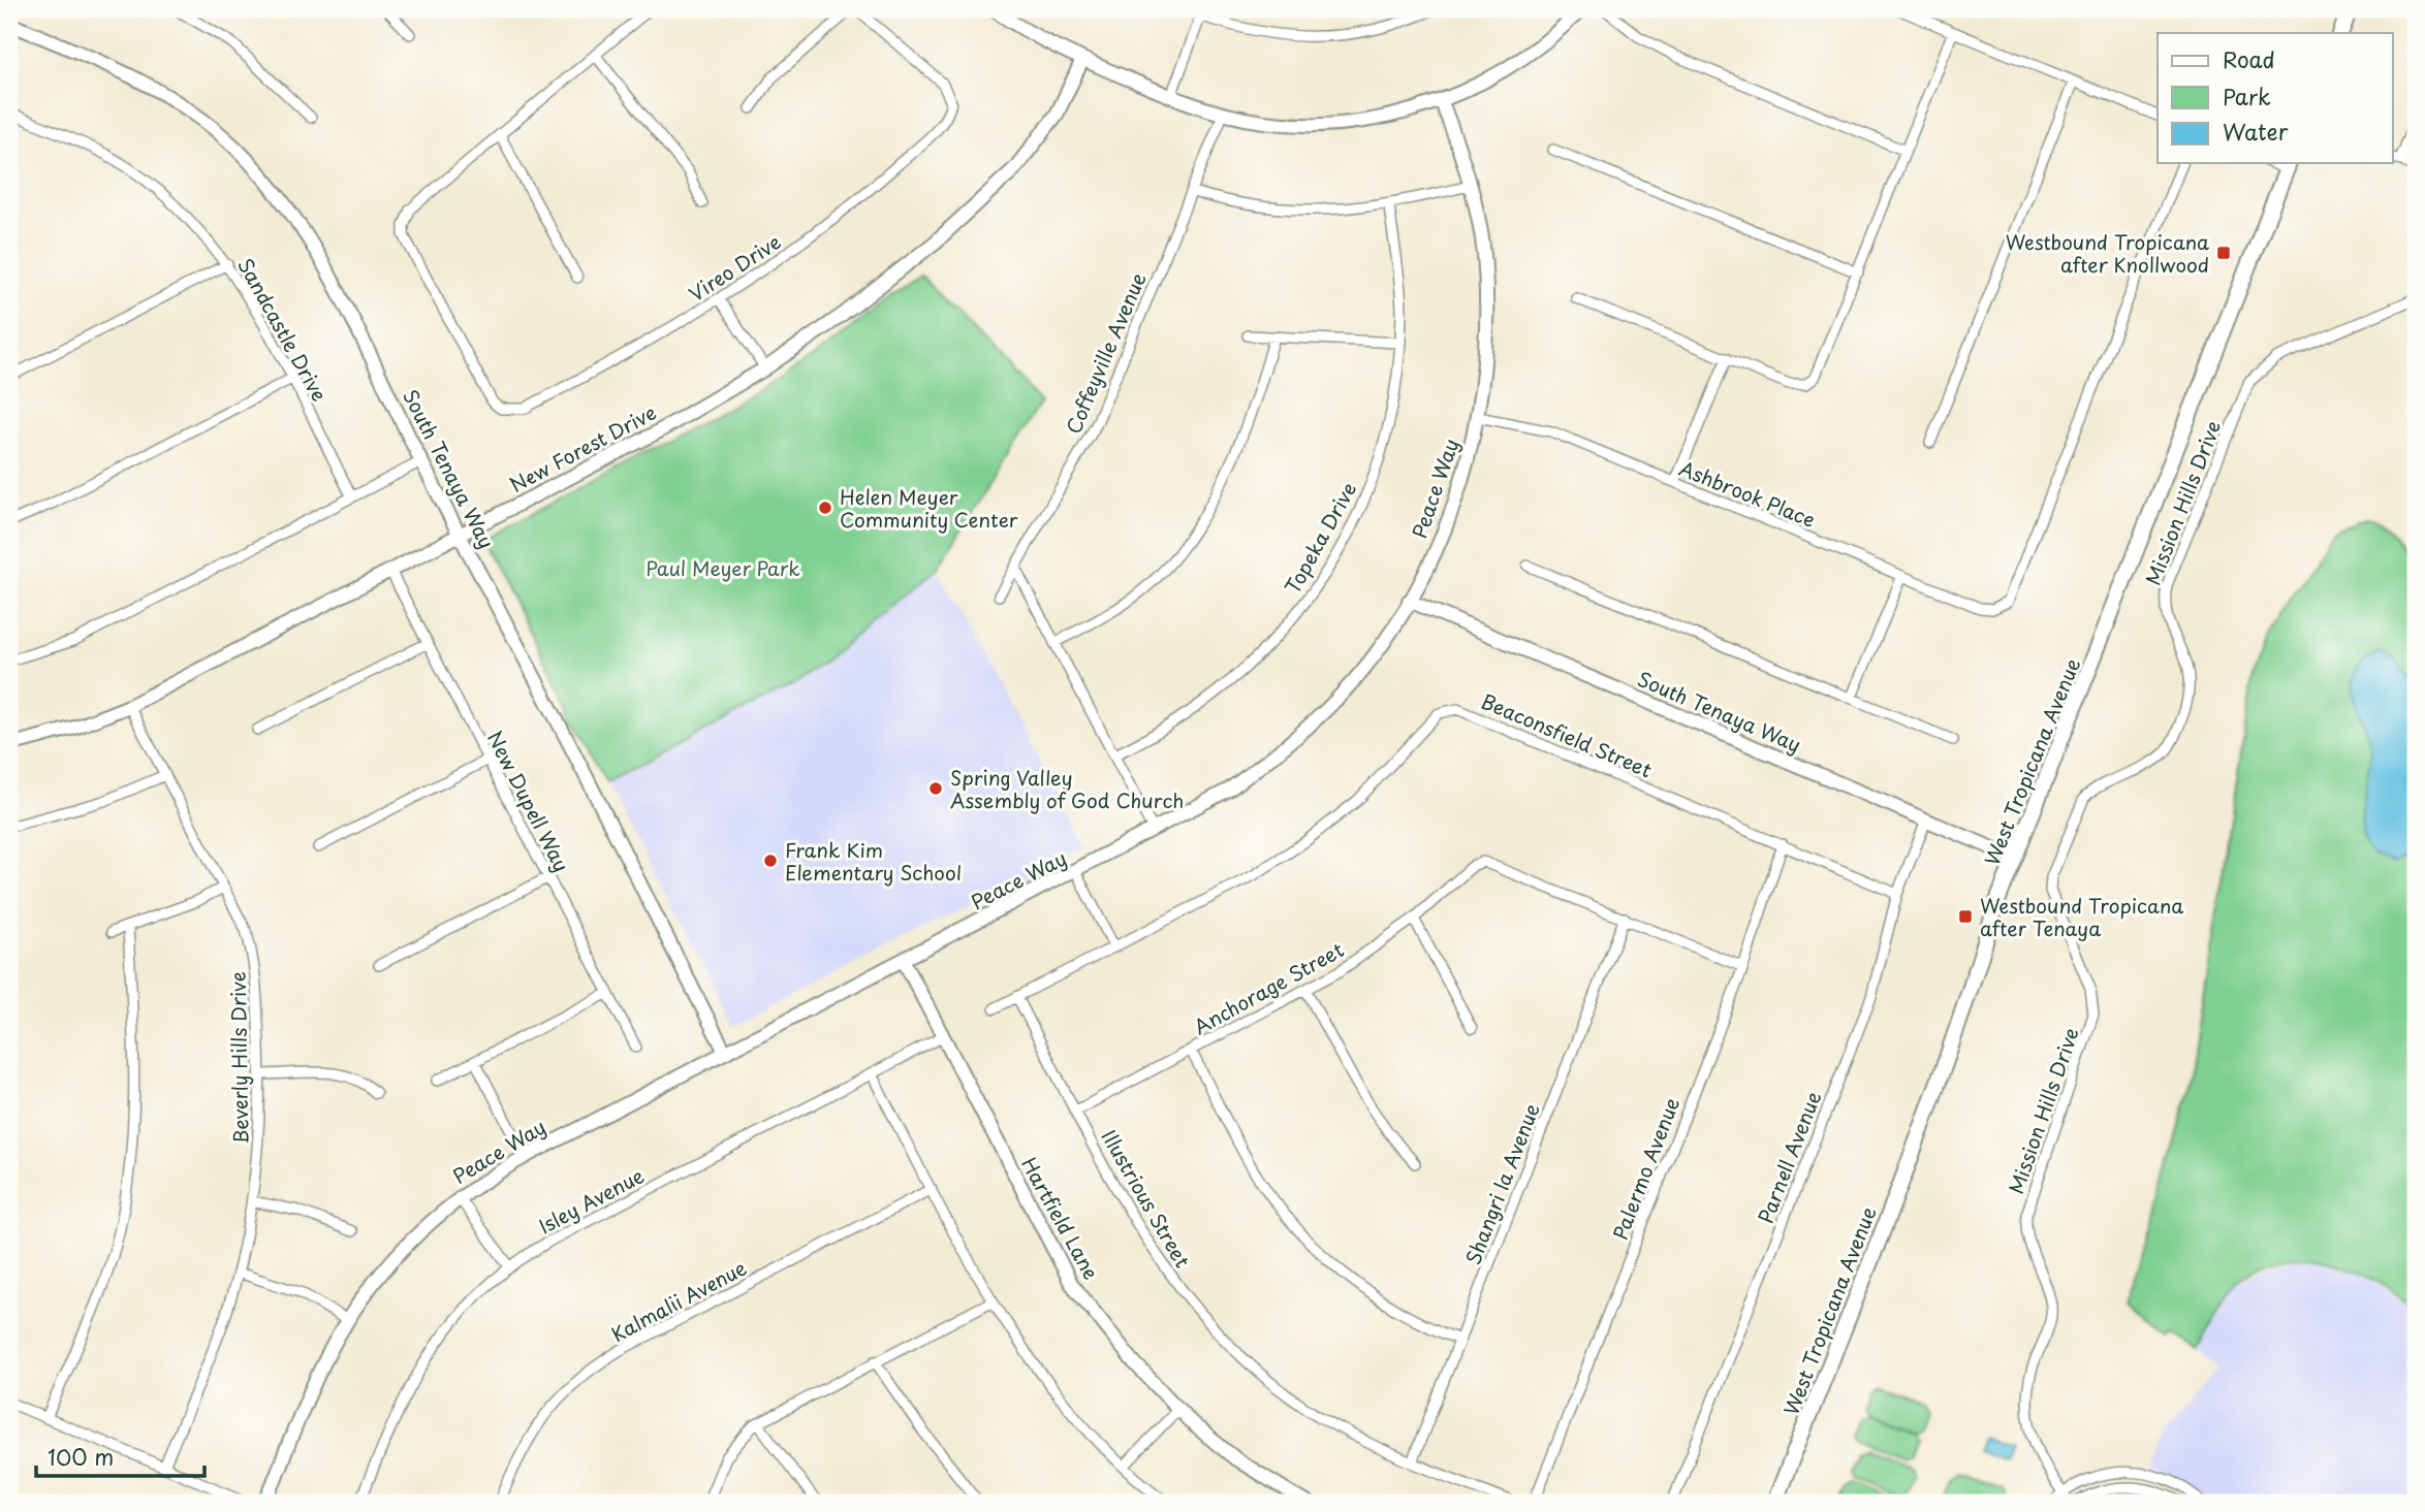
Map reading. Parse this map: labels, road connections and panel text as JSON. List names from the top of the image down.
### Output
{
  "streets": {
    "main road": ["West Tropicana Avenue"],
    "street": [
      "Vireo Drive",
      "Sandcastle Drive",
      "Coffeyville Avenue",
      "New Forest Drive",
      "South Tenaya Way",
      "Peace Way",
      "Ashbrook Place",
      "Mission Hills Drive",
      "Topeka Drive",
      "Beaconsfield Street",
      "New Dupell Way",
      "Anchorage Street",
      "Beverly Hills Drive",
      "Parnell Avenue",
      "Palermo Avenue",
      "Shangri la Avenue",
      "Illustrious Street",
      "Isley Avenue",
      "Hartfield Lane",
      "Kalmalii Avenue"
    ]
  },
  "crossings": [
    ["New Forest Drive", "South Tenaya Way"],
    ["New Forest Drive", "New Dupell Way"],
    ["New Forest Drive", "Beverly Hills Drive"],
    ["South Tenaya Way", "Peace Way"],
    ["South Tenaya Way", "West Tropicana Avenue"],
    ["South Tenaya Way", "Parnell Avenue"],
    ["Peace Way", "Ashbrook Place"],
    ["Peace Way", "Hartfield Lane"],
    ["Beaconsfield Street", "Parnell Avenue"],
    ["Beaconsfield Street", "Palermo Avenue"],
    ["Beaconsfield Street", "Illustrious Street"],
    ["Anchorage Street", "Palermo Avenue"],
    ["Anchorage Street", "Shangri la Avenue"],
    ["Anchorage Street", "Illustrious Street"],
    ["Shangri la Avenue", "Illustrious Street"],
    ["Isley Avenue", "Hartfield Lane"]
  ],
  "parks": ["Paul Meyer Park"],
  "places": {
    "transit": ["Westbound Tropicana after Knollwood", "Westbound Tropicana after Tenaya"],
    "other": ["Helen Meyer Community Center", "Spring Valley Assembly of God Church", "Frank Kim Elementary School"]
  },
  "legend": ["Road", "Park", "Water"],
  "scale_bar": "100 m"
}
